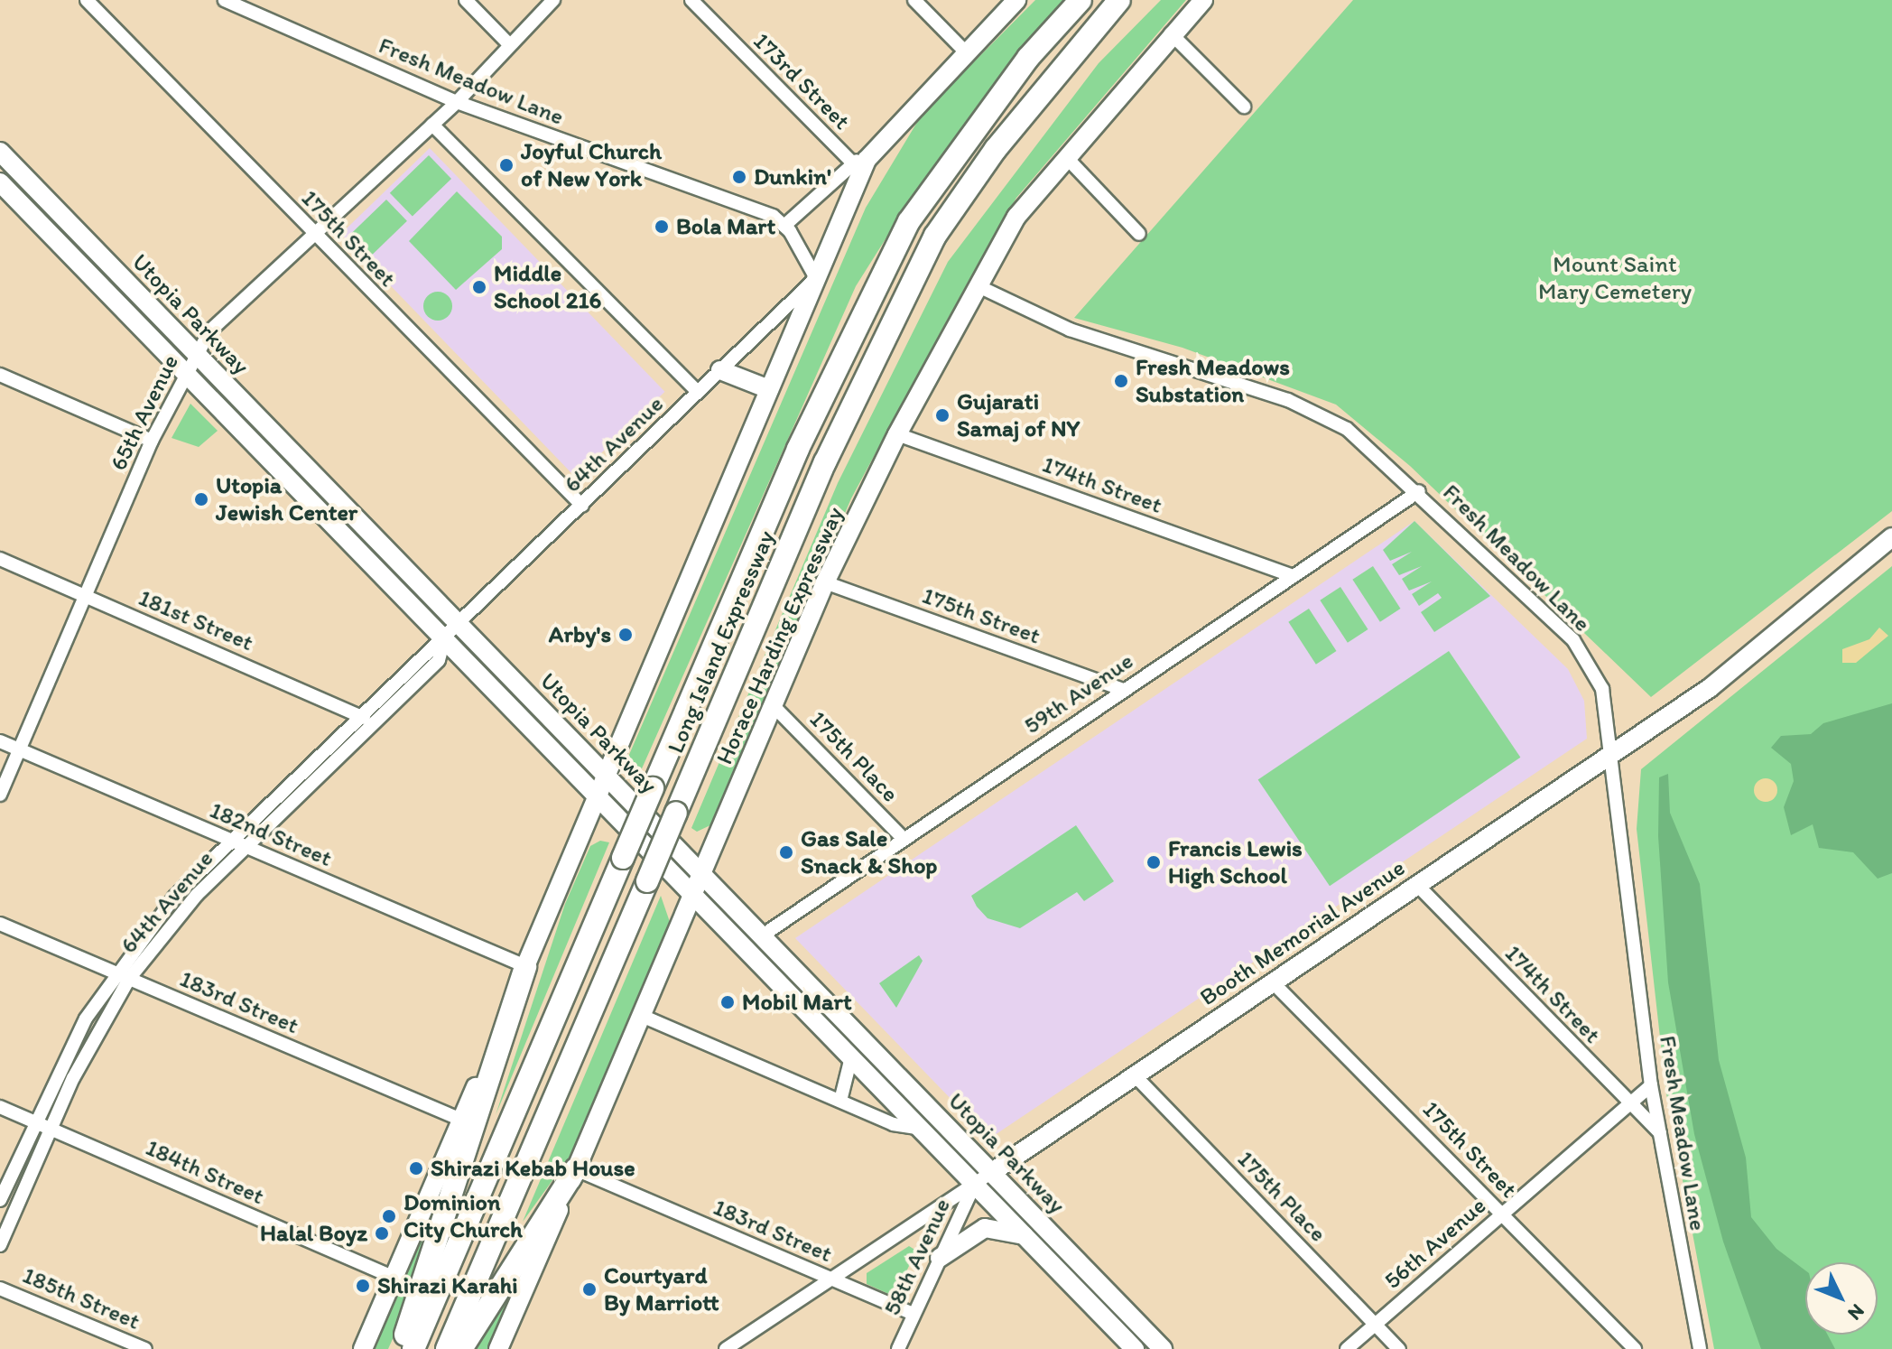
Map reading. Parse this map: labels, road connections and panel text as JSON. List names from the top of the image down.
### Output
{
  "streets": {
    "highway": ["Long Island Expressway"],
    "main road": ["Utopia Parkway", "Horace Harding Expressway", "Booth Memorial Avenue"],
    "street": [
      "Fresh Meadow Lane",
      "173rd Street",
      "175th Street",
      "65th Avenue",
      "64th Avenue",
      "174th Street",
      "181st Street",
      "59th Avenue",
      "175th Place",
      "182nd Street",
      "183rd Street",
      "184th Street",
      "56th Avenue",
      "58th Avenue",
      "185th Street"
    ]
  },
  "crossings": [
    ["Fresh Meadow Lane", "65th Avenue"],
    ["Fresh Meadow Lane", "174th Street"],
    ["Fresh Meadow Lane", "Horace Harding Expressway"],
    ["Fresh Meadow Lane", "59th Avenue"],
    ["Fresh Meadow Lane", "Booth Memorial Avenue"],
    ["Fresh Meadow Lane", "56th Avenue"],
    ["175th Street", "65th Avenue"],
    ["175th Street", "64th Avenue"],
    ["175th Street", "Horace Harding Expressway"],
    ["175th Street", "59th Avenue"],
    ["175th Street", "Booth Memorial Avenue"],
    ["175th Street", "56th Avenue"],
    ["Utopia Parkway", "65th Avenue"],
    ["Utopia Parkway", "64th Avenue"],
    ["Utopia Parkway", "Horace Harding Expressway"],
    ["Utopia Parkway", "59th Avenue"],
    ["Utopia Parkway", "Booth Memorial Avenue"],
    ["Utopia Parkway", "58th Avenue"],
    ["65th Avenue", "181st Street"],
    ["65th Avenue", "182nd Street"],
    ["64th Avenue", "181st Street"],
    ["64th Avenue", "182nd Street"],
    ["64th Avenue", "183rd Street"],
    ["64th Avenue", "184th Street"],
    ["174th Street", "Horace Harding Expressway"],
    ["174th Street", "59th Avenue"],
    ["174th Street", "Booth Memorial Avenue"],
    ["174th Street", "56th Avenue"],
    ["Horace Harding Expressway", "175th Place"],
    ["Horace Harding Expressway", "183rd Street"],
    ["59th Avenue", "175th Place"],
    ["175th Place", "Booth Memorial Avenue"],
    ["175th Place", "56th Avenue"],
    ["Booth Memorial Avenue", "183rd Street"],
    ["Booth Memorial Avenue", "58th Avenue"],
    ["183rd Street", "58th Avenue"]
  ],
  "parks": ["Mount Saint Mary Cemetery"],
  "places": [
    "Joyful Church of New York",
    "Dunkin'",
    "Bola Mart",
    "Middle School 216",
    "Fresh Meadows Substation",
    "Gujarati Samaj of NY",
    "Utopia Jewish Center",
    "Arby's",
    "Gas Sale Snack & Shop",
    "Francis Lewis High School",
    "Mobil Mart",
    "Shirazi Kebab House",
    "Dominion City Church",
    "Halal Boyz",
    "Shirazi Karahi",
    "Courtyard By Marriott"
  ],
  "north": "bottom right"
}
